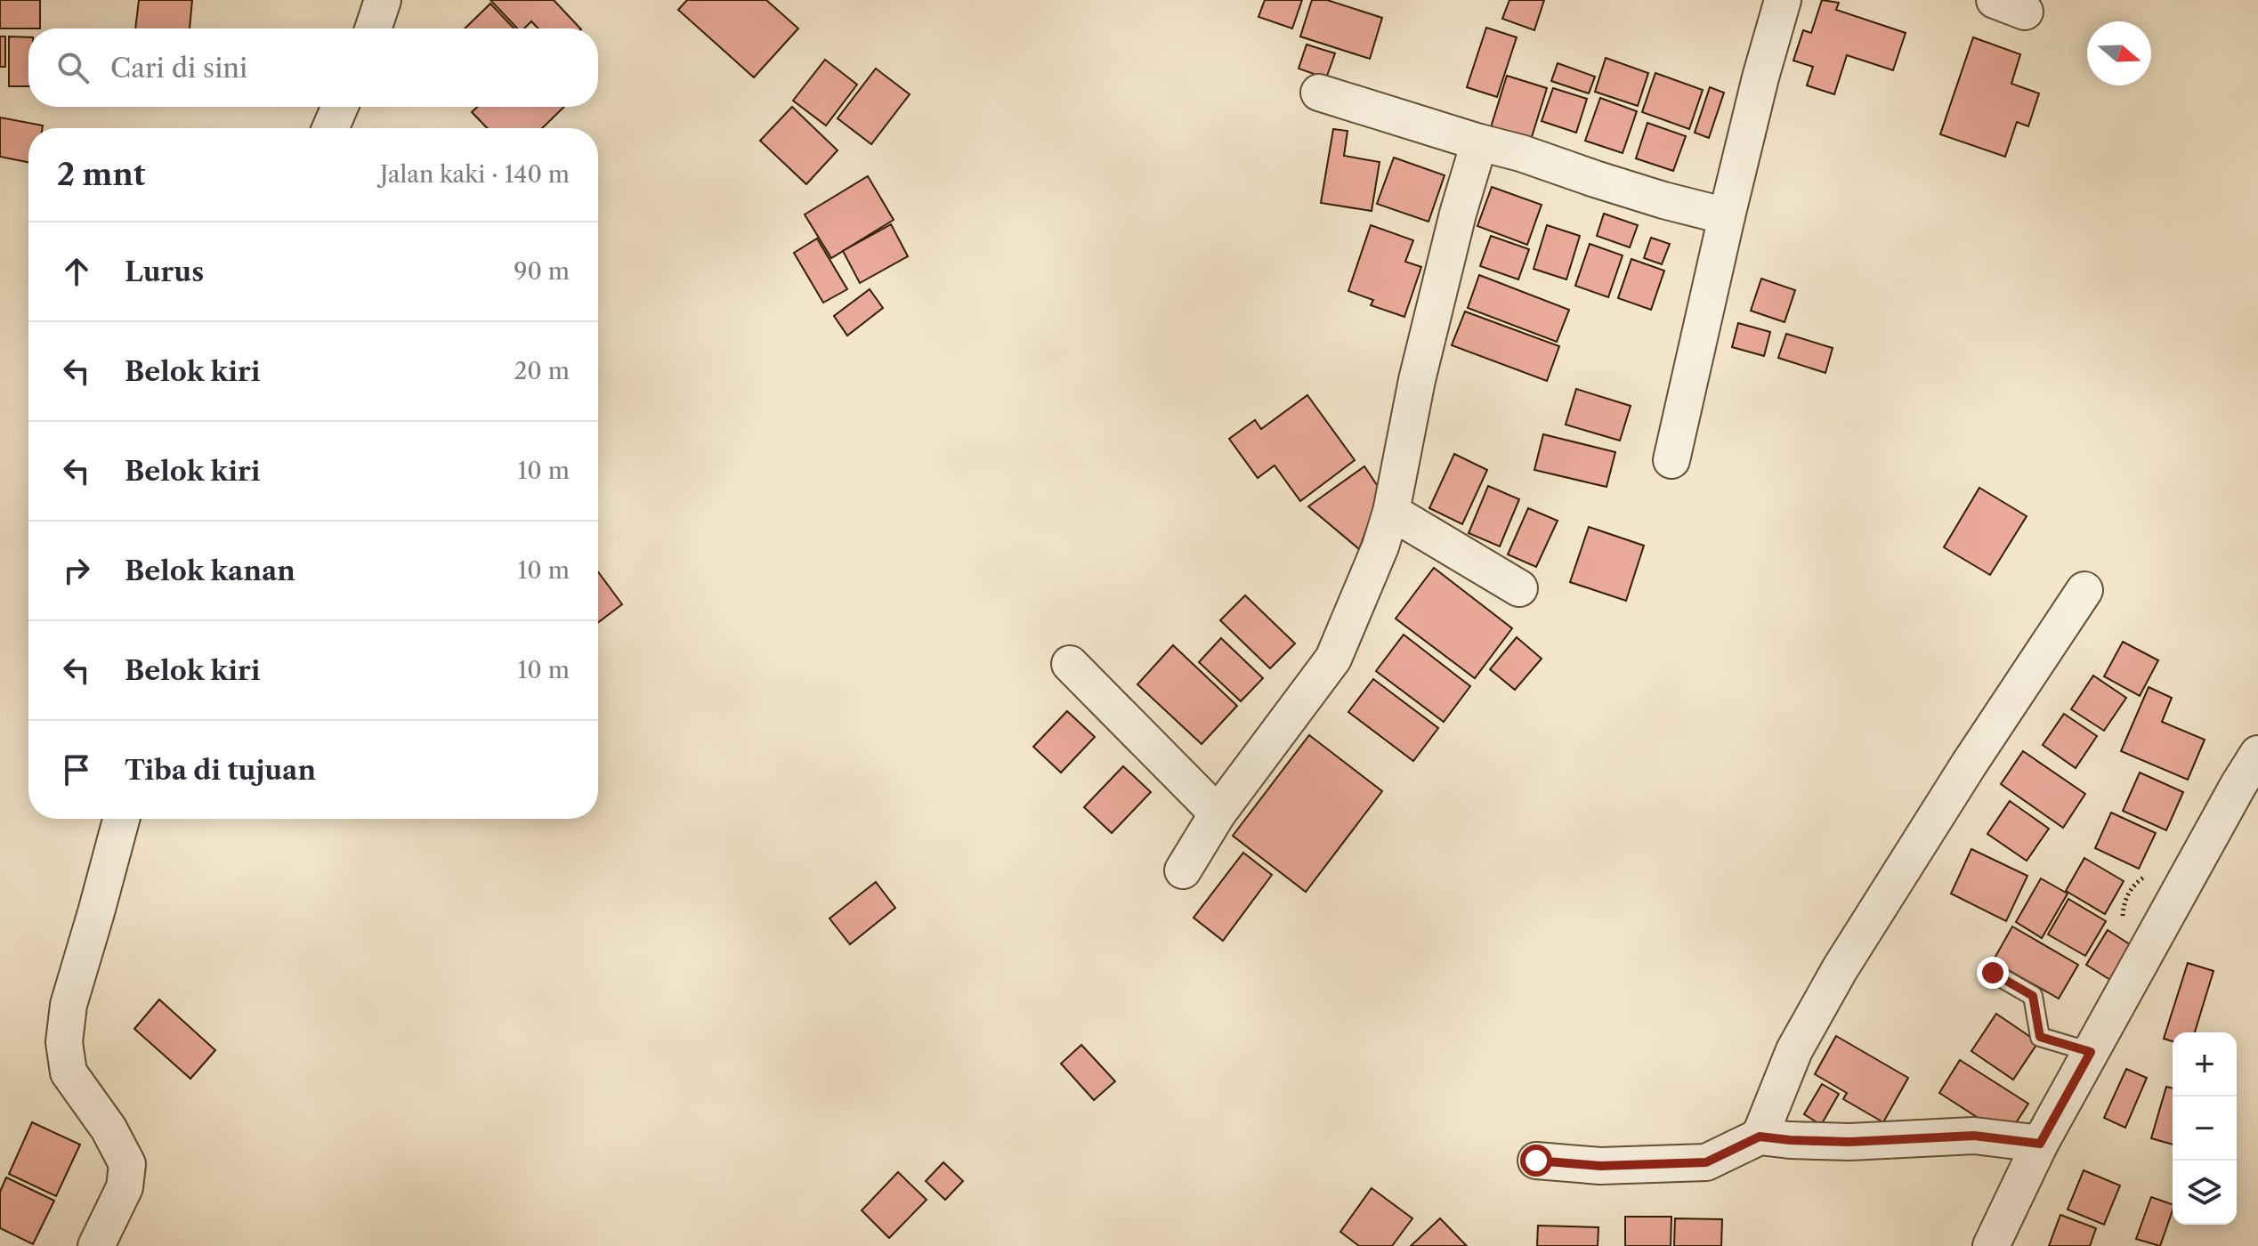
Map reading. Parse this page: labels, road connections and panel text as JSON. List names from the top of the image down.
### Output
{
  "north": "right",
  "page": {
    "search": "Cari di sini",
    "heading": ["2 mnt", "Jalan kaki · 140 m"],
    "list": [
      ["Lurus", "90 m"],
      ["Belok kiri", "20 m"],
      ["Belok kiri", "10 m"],
      ["Belok kanan", "10 m"],
      ["Belok kiri", "10 m"],
      "Tiba di tujuan"
    ],
    "map_buttons": ["+", "−"]
  }
}
